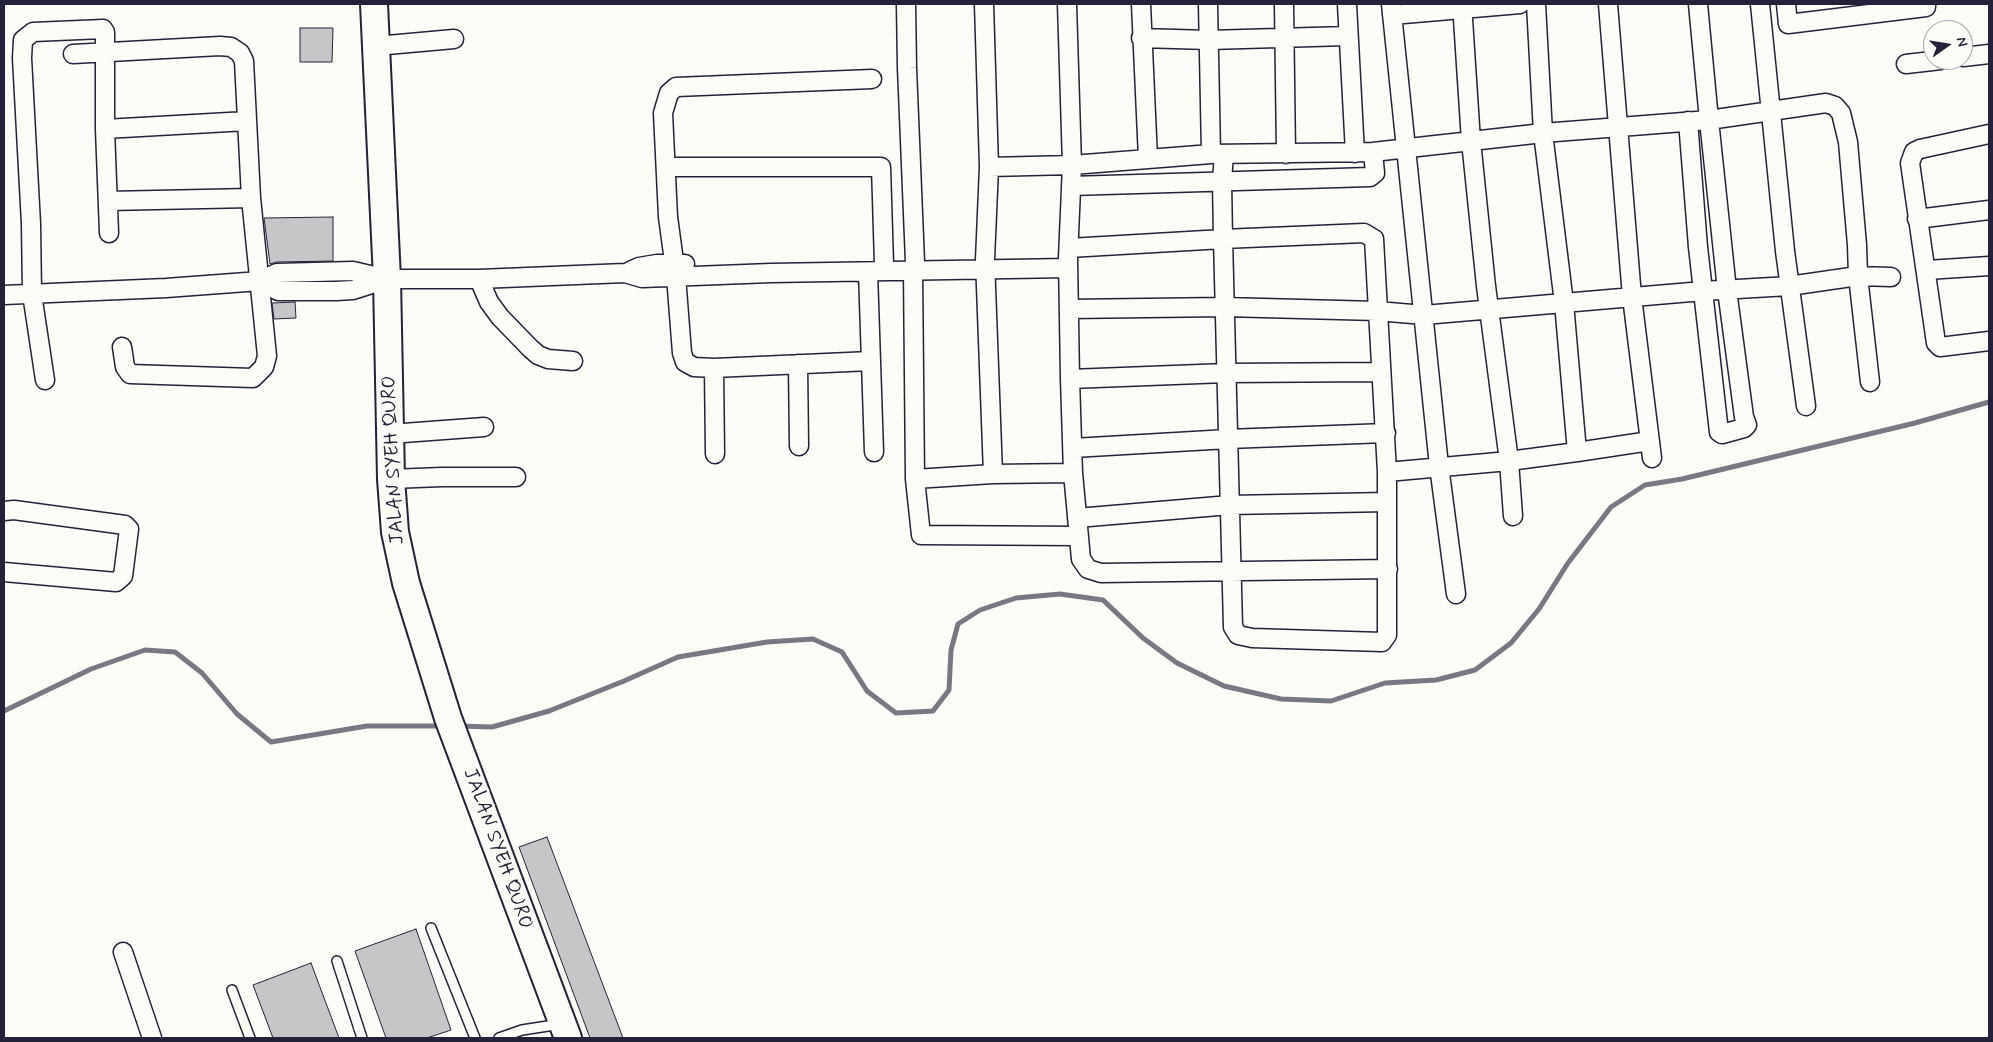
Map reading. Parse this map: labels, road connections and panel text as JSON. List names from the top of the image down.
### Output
{
  "streets": {
    "main road": ["JALAN SYEH QURO"]
  },
  "north": "right"
}
